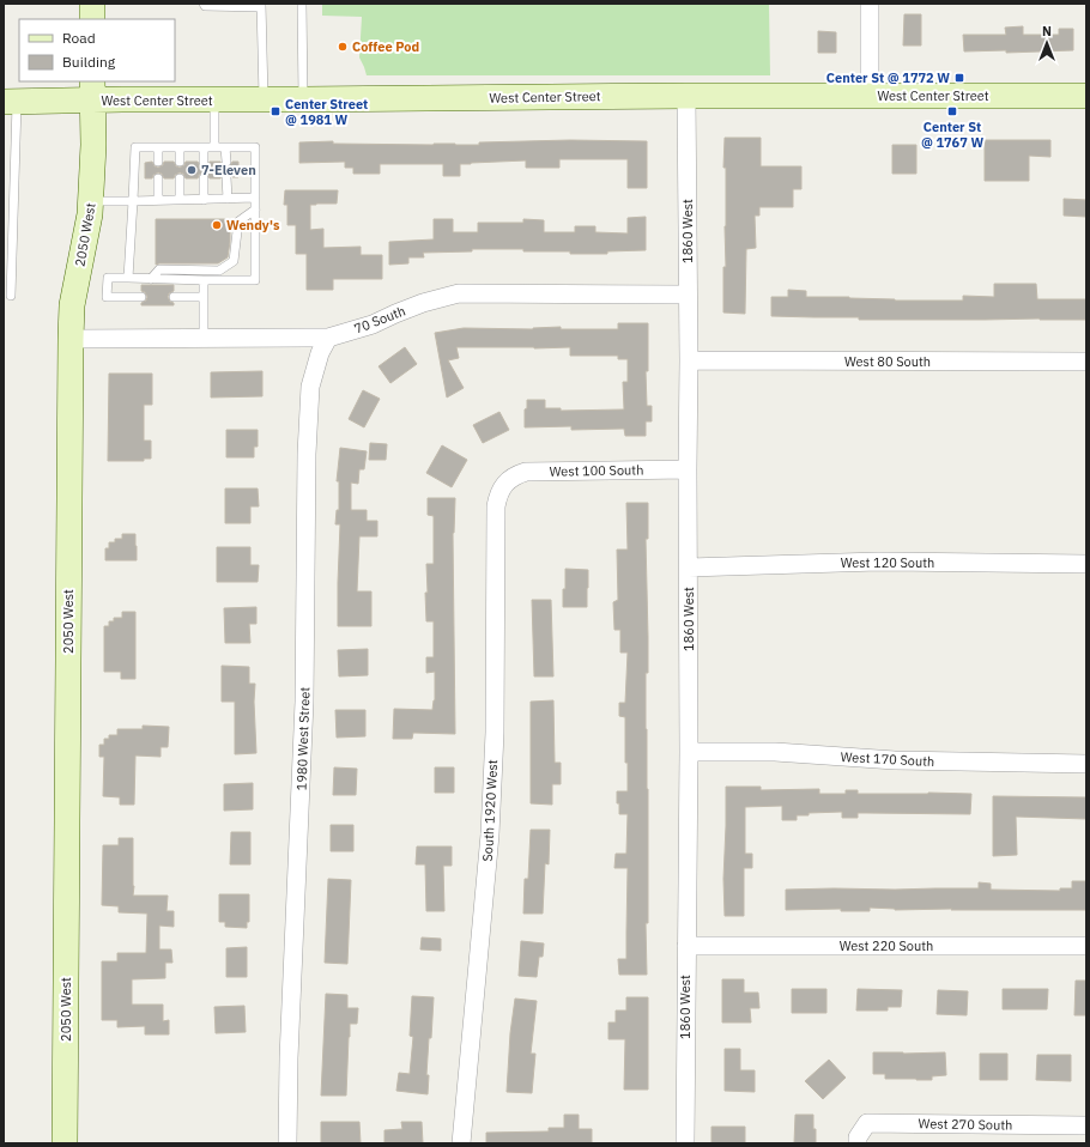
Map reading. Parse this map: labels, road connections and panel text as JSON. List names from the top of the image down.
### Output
{
  "streets": {
    "main road": ["West Center Street", "2050 West"],
    "street": [
      "1860 West",
      "70 South",
      "West 80 South",
      "West 100 South",
      "West 120 South",
      "1980 West Street",
      "West 170 South",
      "South 1920 West",
      "West 220 South",
      "West 270 South"
    ]
  },
  "crossings": [
    ["West Center Street", "1860 West"],
    ["West Center Street", "2050 West"],
    ["1860 West", "70 South"],
    ["1860 West", "West 80 South"],
    ["1860 West", "West 100 South"],
    ["1860 West", "West 120 South"],
    ["1860 West", "West 170 South"],
    ["1860 West", "West 220 South"],
    ["2050 West", "70 South"],
    ["70 South", "1980 West Street"],
    ["West 100 South", "South 1920 West"]
  ],
  "places": {
    "other": ["Coffee Pod", "7-Eleven", "Wendy's"],
    "transit": ["Center St @ 1772 W", "Center Street @ 1981 W", "Center St @ 1767 W"]
  },
  "legend": ["Road", "Building"],
  "north": "top"
}
